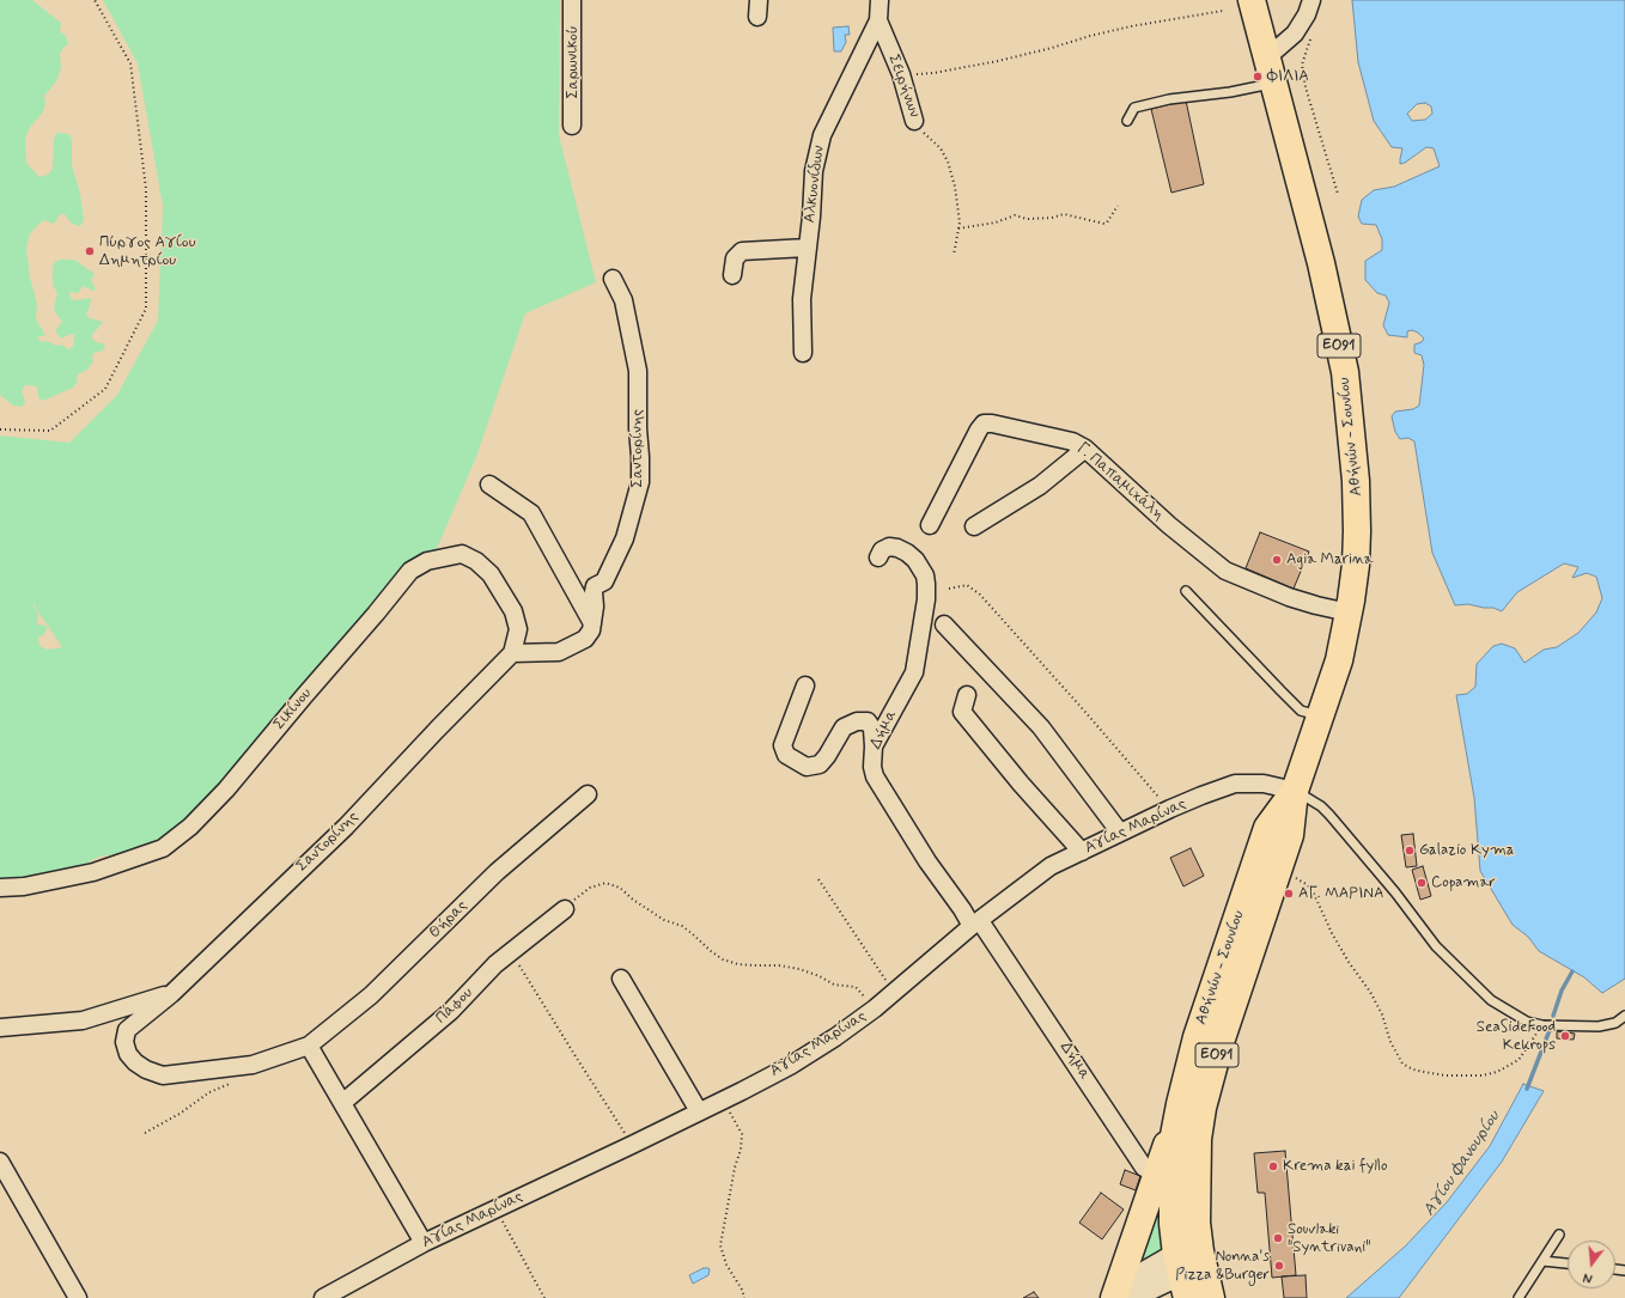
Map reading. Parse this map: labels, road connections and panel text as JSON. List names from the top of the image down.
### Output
{
  "streets": {
    "main road": ["ΕΟ91", "Αθήνών - Σουνίου"],
    "street": [
      "Σαρωνικού",
      "Σειρήνων",
      "Αλκυονίδων",
      "Σαντορίνης",
      "Γ. Παπαμιχάλη",
      "Σικίνου",
      "Δήμα",
      "Αγίας Μαρίνας",
      "Θήρας",
      "Πάφου"
    ]
  },
  "crossings": [
    ["Σειρήνων", "Αλκυονίδων"],
    ["Αθήνών - Σουνίου", "Γ. Παπαμιχάλη"],
    ["Αθήνών - Σουνίου", "Αγίας Μαρίνας"],
    ["Σαντορίνης", "Σικίνου"],
    ["Σαντορίνης", "Θήρας"],
    ["Δήμα", "Αγίας Μαρίνας"]
  ],
  "water": ["Αγίου Φανουρίου"],
  "places": [
    "ΦΙΛΙΑ",
    "Πύργος Αγίου Δημητρίου",
    "Agia Marina",
    "Galazio Kyma",
    "Copamar",
    "ΑΓ. ΜΑΡΙΝΑ",
    "SeaSideFood Kekrops",
    "Krema kai fyllo",
    "Souvlaki \"Syntrivani\"",
    "Nonna's Pizza &Burger"
  ],
  "north": "bottom"
}
